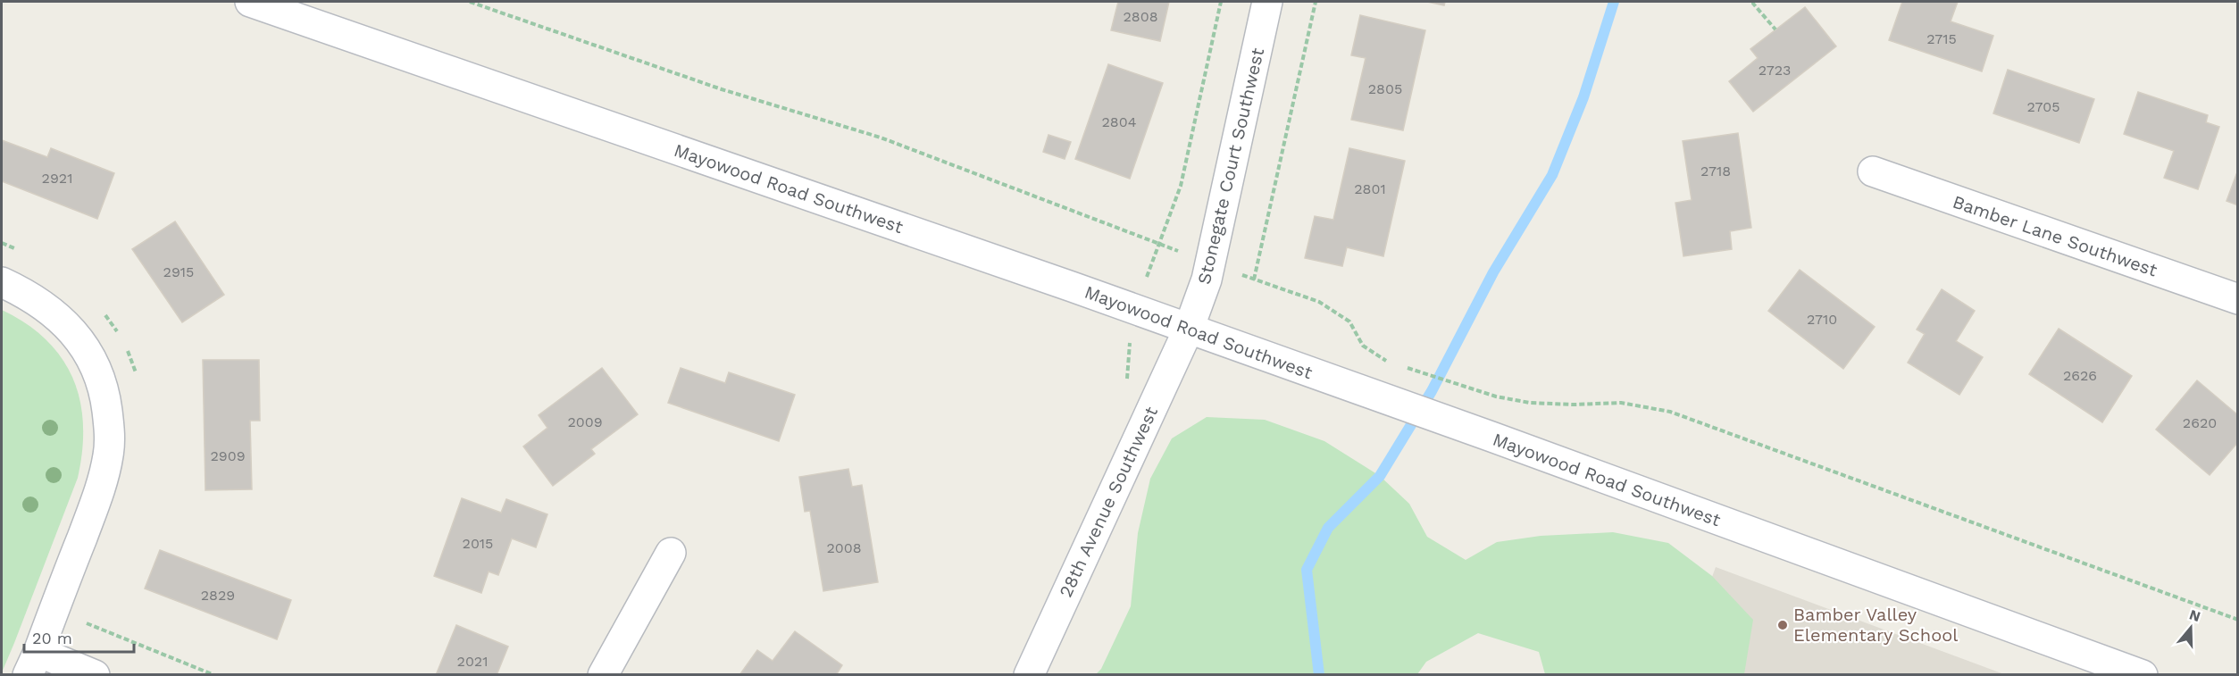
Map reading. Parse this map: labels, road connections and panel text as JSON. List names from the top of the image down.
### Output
{
  "streets": {
    "street": [
      "Stonegate Court Southwest",
      "Mayowood Road Southwest",
      "Bamber Lane Southwest",
      "28th Avenue Southwest"
    ]
  },
  "crossings": [
    ["Stonegate Court Southwest", "Mayowood Road Southwest"],
    ["Stonegate Court Southwest", "28th Avenue Southwest"],
    ["Mayowood Road Southwest", "28th Avenue Southwest"]
  ],
  "places": ["Bamber Valley Elementary School"],
  "house_numbers": [
    "2808",
    "2715",
    "2723",
    "2805",
    "2705",
    "2804",
    "2718",
    "2921",
    "2801",
    "2915",
    "2710",
    "2626",
    "2009",
    "2620",
    "2909",
    "2015",
    "2008",
    "2829",
    "2021"
  ],
  "scale_bar": "20 m",
  "north": "top"
}
